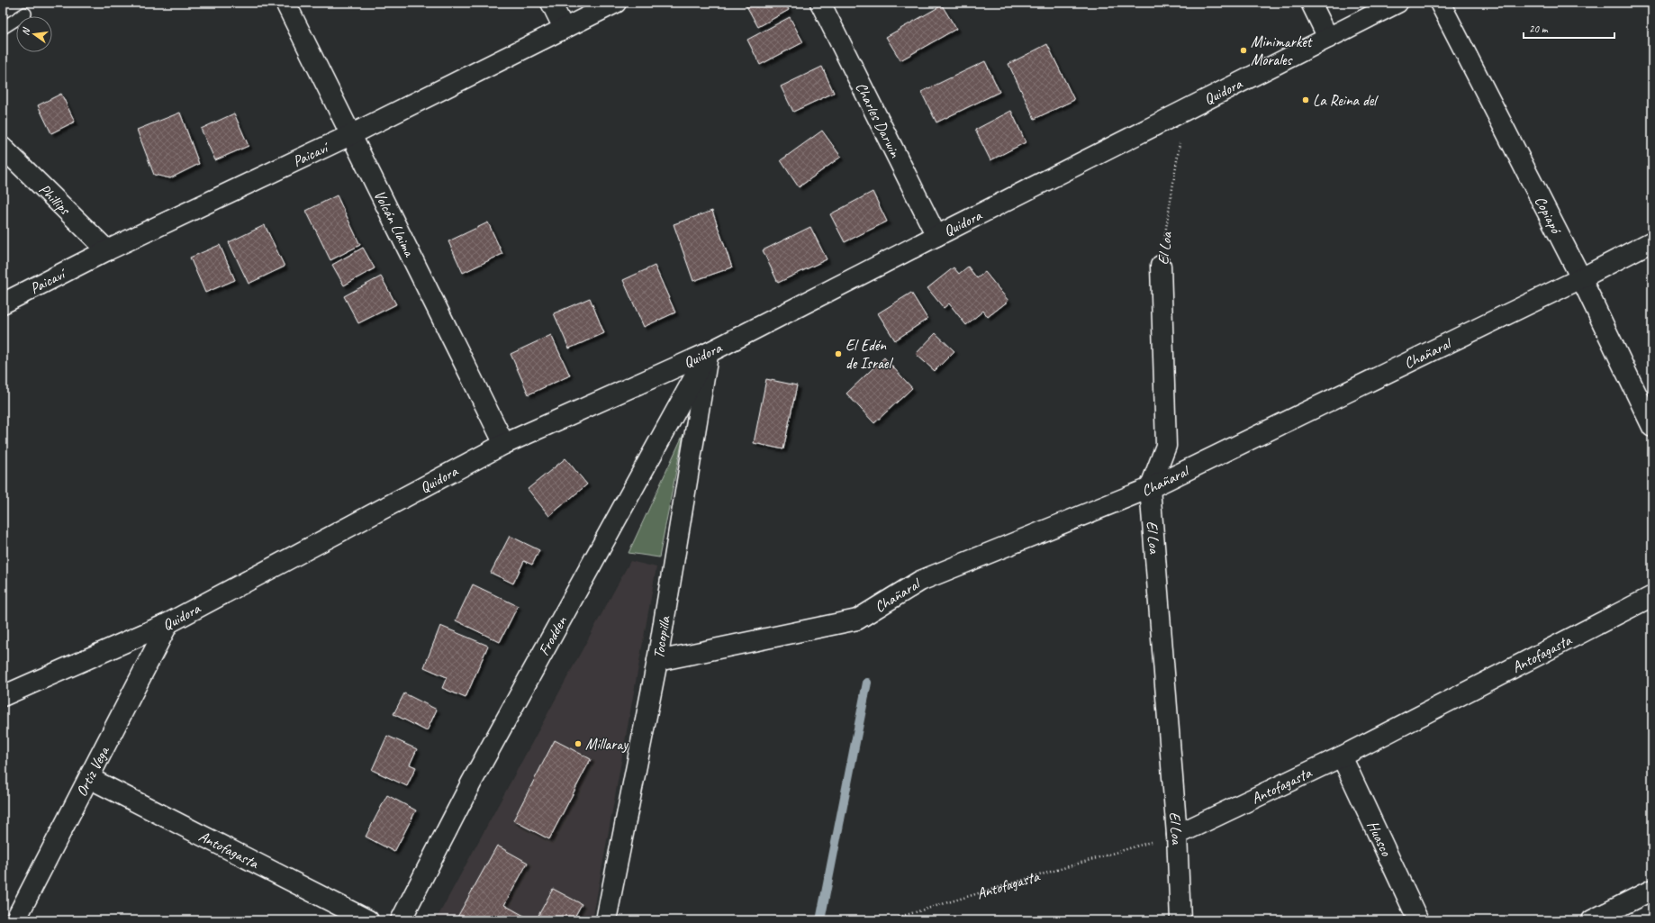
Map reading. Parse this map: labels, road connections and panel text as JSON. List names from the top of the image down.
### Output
{
  "streets": {
    "street": [
      "Quidora",
      "Charles Darwin",
      "Paicaví",
      "Phillips",
      "Copiapó",
      "Volcán Llaima",
      "El Loa",
      "Chañaral",
      "Frodden",
      "Tocopilla",
      "Antofagasta",
      "Ortiz Vega",
      "Huasco"
    ]
  },
  "crossings": [
    ["Quidora", "Charles Darwin"],
    ["Quidora", "Volcán Llaima"],
    ["Quidora", "Frodden"],
    ["Quidora", "Tocopilla"],
    ["Quidora", "Ortiz Vega"],
    ["Paicaví", "Phillips"],
    ["Paicaví", "Volcán Llaima"],
    ["Copiapó", "Chañaral"],
    ["El Loa", "Chañaral"],
    ["El Loa", "Antofagasta"],
    ["Chañaral", "Tocopilla"],
    ["Frodden", "Tocopilla"],
    ["Antofagasta", "Ortiz Vega"],
    ["Antofagasta", "Huasco"]
  ],
  "places": [
    "Minimarket Morales",
    "La Reina del",
    "El Edén de Israel",
    "Millaray"
  ],
  "scale_bar": "20 m",
  "north": "left"
}
